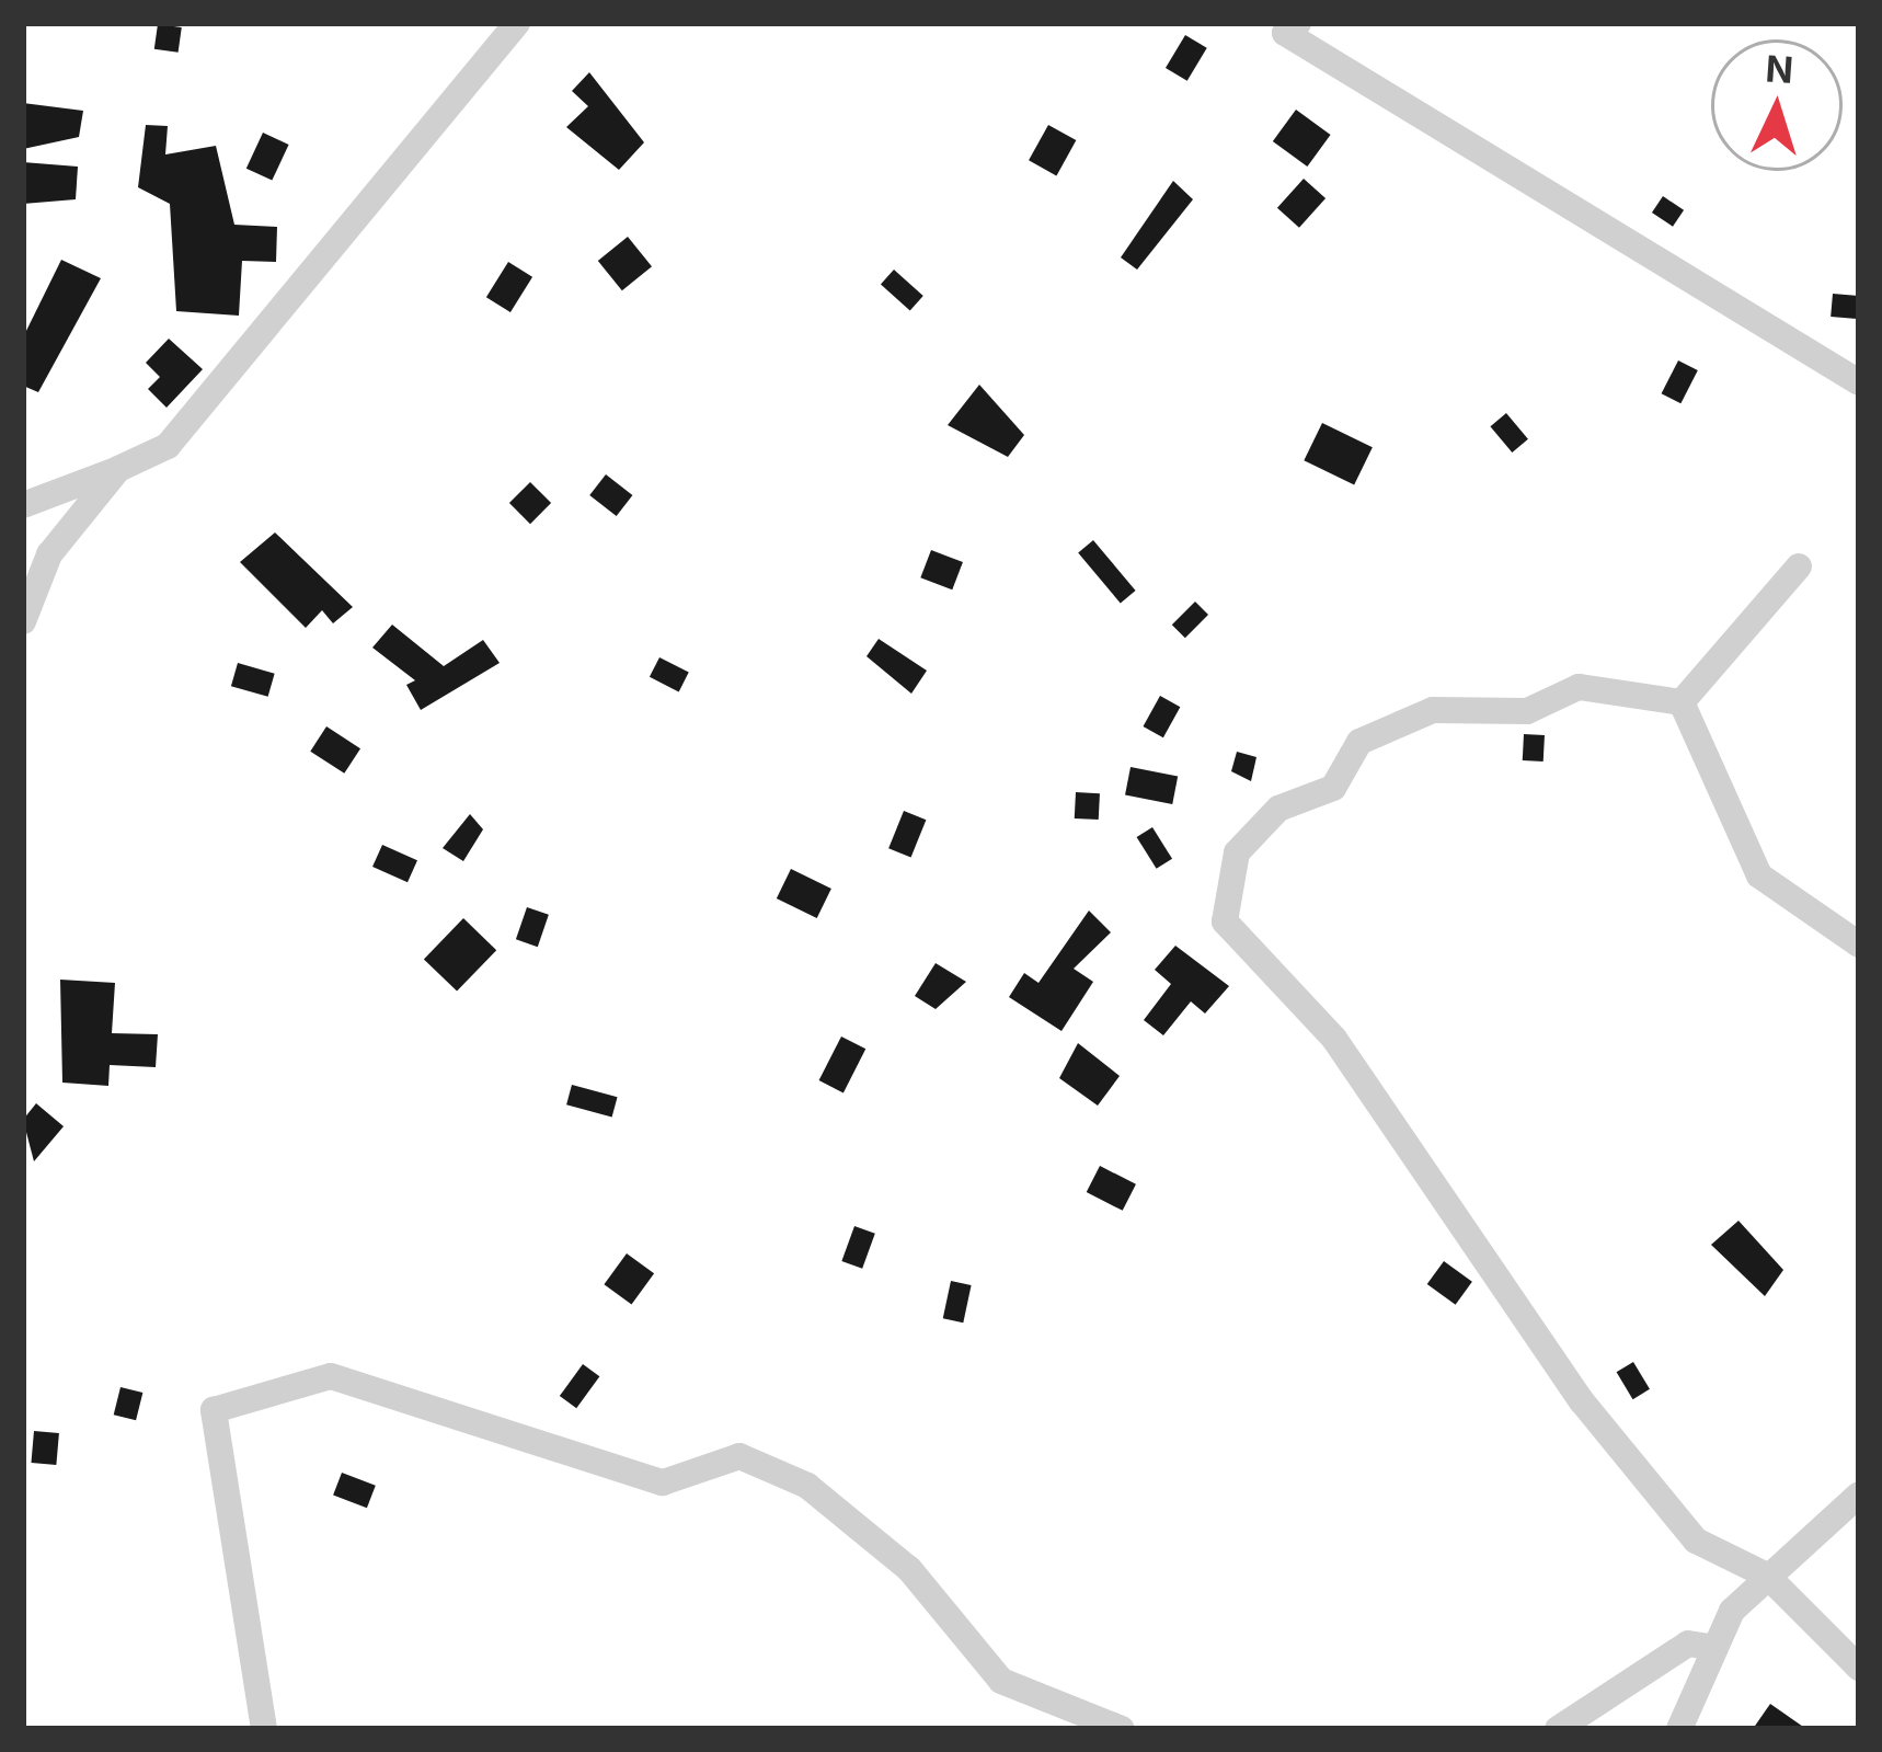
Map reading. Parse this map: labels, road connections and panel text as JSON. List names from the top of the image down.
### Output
{
  "north": "top"
}
